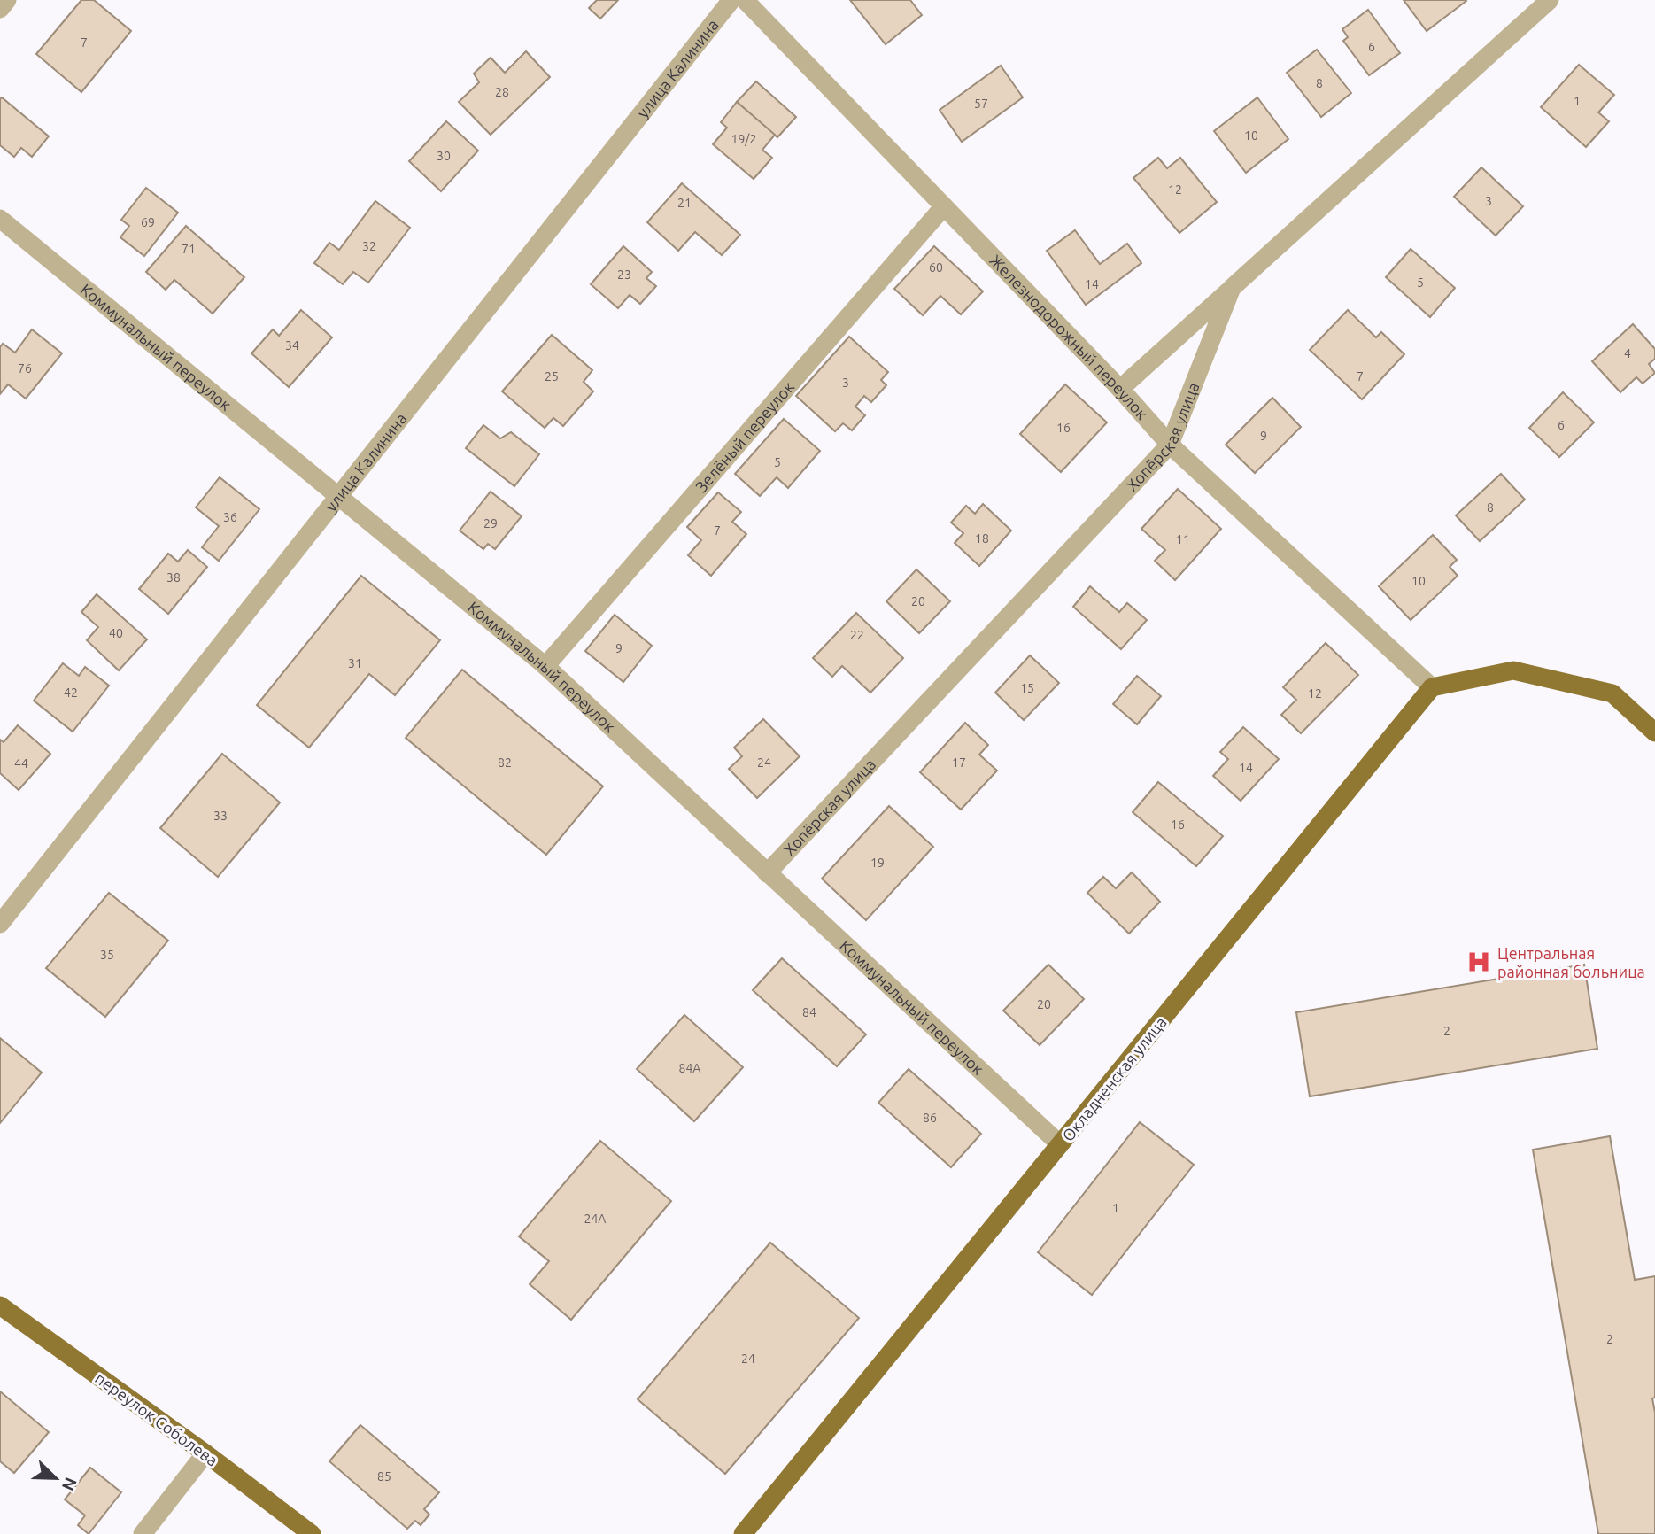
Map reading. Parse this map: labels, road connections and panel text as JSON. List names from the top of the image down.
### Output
{
  "streets": {
    "main road": ["Окладненская улица", "переулок Соболева"],
    "street": [
      "улица Калинина",
      "Железнодорожный переулок",
      "Коммунальный переулок",
      "Хопёрская улица",
      "Зелёный переулок"
    ]
  },
  "crossings": [
    ["улица Калинина", "Коммунальный переулок"],
    ["Железнодорожный переулок", "Хопёрская улица"],
    ["Железнодорожный переулок", "Зелёный переулок"],
    ["Железнодорожный переулок", "Окладненская улица"],
    ["Коммунальный переулок", "Хопёрская улица"],
    ["Коммунальный переулок", "Зелёный переулок"],
    ["Коммунальный переулок", "Окладненская улица"]
  ],
  "places": {
    "hospital": ["Центральная районная больница"]
  },
  "house_numbers": [
    "7",
    "6",
    "8",
    "28",
    "1",
    "57",
    "10",
    "19/2",
    "30",
    "12",
    "3",
    "21",
    "69",
    "32",
    "71",
    "60",
    "23",
    "5",
    "14",
    "34",
    "4",
    "76",
    "25",
    "7",
    "3",
    "6",
    "16",
    "9",
    "5",
    "8",
    "36",
    "29",
    "7",
    "18",
    "11",
    "38",
    "10",
    "20",
    "40",
    "22",
    "9",
    "31",
    "15",
    "42",
    "12",
    "82",
    "24",
    "17",
    "44",
    "14",
    "33",
    "16",
    "19",
    "35",
    "20",
    "84",
    "2",
    "84А",
    "86",
    "1",
    "24А",
    "2",
    "24",
    "85"
  ],
  "north": "bottom right"
}
